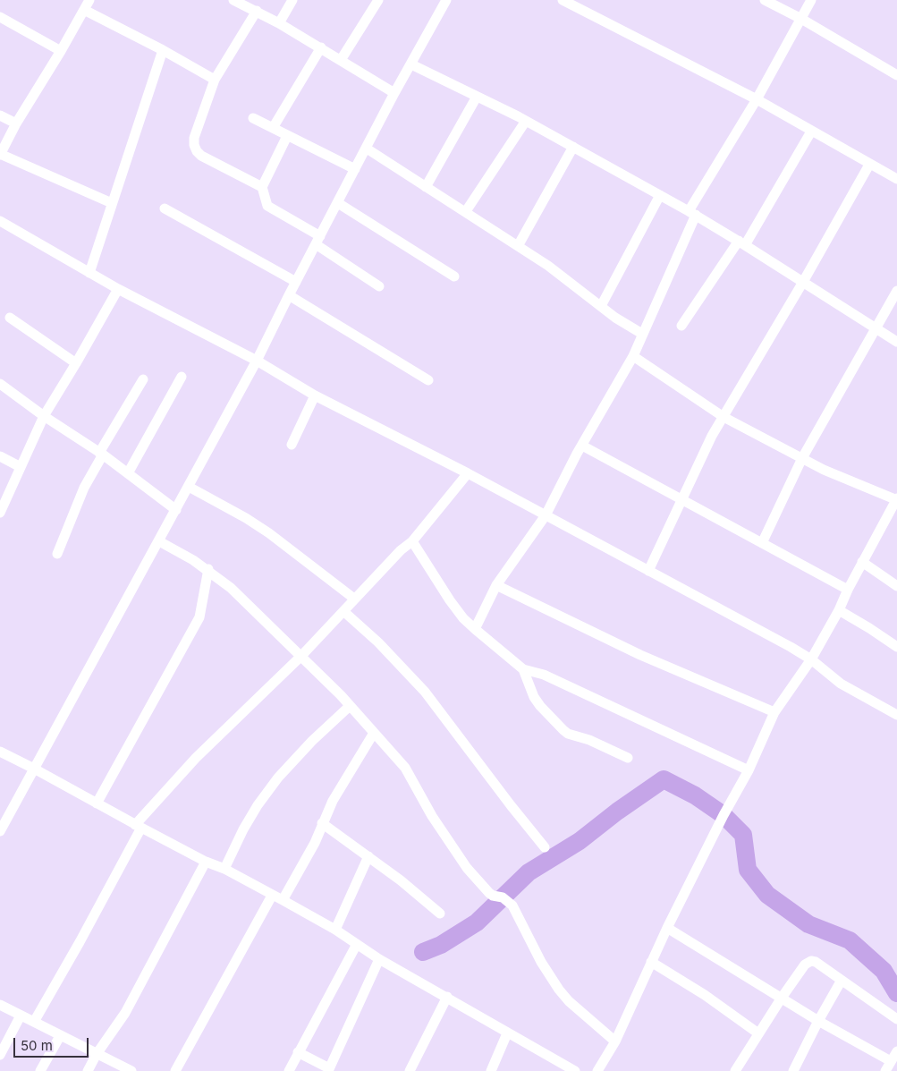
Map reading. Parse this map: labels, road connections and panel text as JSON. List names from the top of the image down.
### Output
{
  "scale_bar": "50 m"
}
